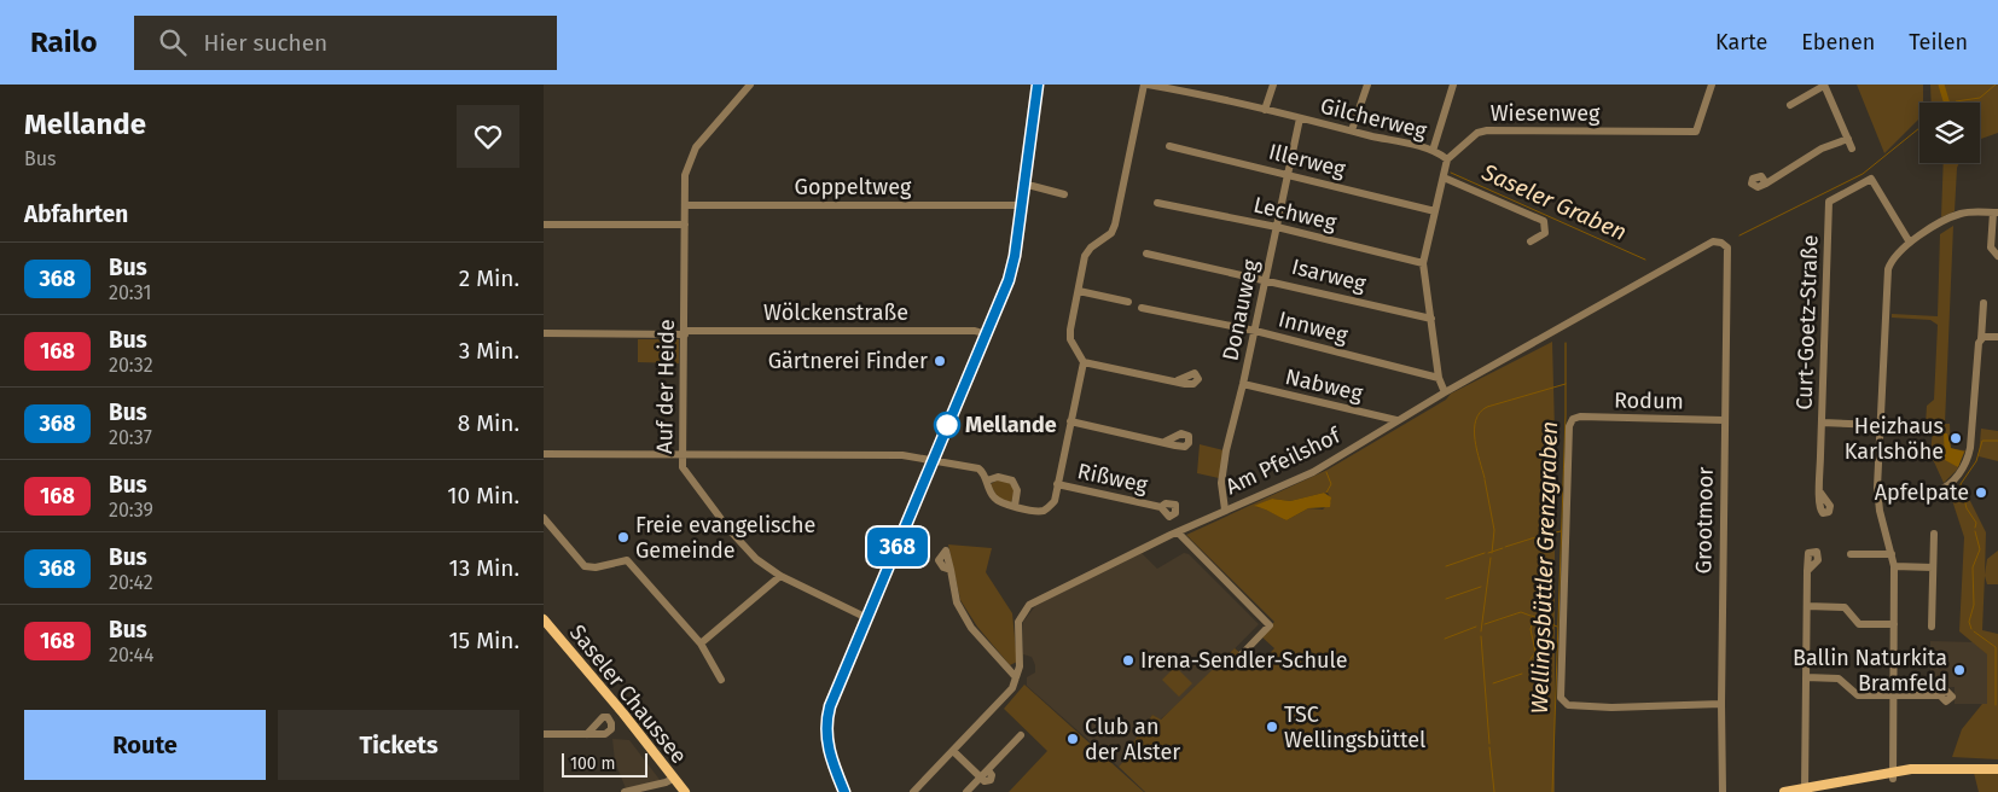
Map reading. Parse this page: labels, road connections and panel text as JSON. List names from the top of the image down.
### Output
{
  "streets": {
    "main road": ["Saseler Chaussee"],
    "street": [
      "Wiesenweg",
      "Gilcherweg",
      "Illerweg",
      "Goppeltweg",
      "Lechweg",
      "Isarweg",
      "Donauweg",
      "Wölckenstraße",
      "Curt-Goetz-Straße",
      "Innweg",
      "Nabweg",
      "Auf der Heide",
      "Rodum",
      "Am Pfeilshof",
      "Rißweg",
      "Grootmoor"
    ]
  },
  "crossings": [
    ["Wiesenweg", "Gilcherweg"],
    ["Gilcherweg", "Donauweg"],
    ["Illerweg", "Donauweg"],
    ["Goppeltweg", "Auf der Heide"],
    ["Lechweg", "Donauweg"],
    ["Isarweg", "Donauweg"],
    ["Donauweg", "Innweg"],
    ["Donauweg", "Nabweg"],
    ["Donauweg", "Am Pfeilshof"],
    ["Wölckenstraße", "Auf der Heide"],
    ["Nabweg", "Am Pfeilshof"],
    ["Rodum", "Grootmoor"],
    ["Am Pfeilshof", "Grootmoor"]
  ],
  "water": ["Saseler Graben", "Wellingsbüttler Grenzgraben"],
  "places": [
    "Gärtnerei Finder",
    "Mellande",
    "Heizhaus Karlshöhe",
    "Apfelpate",
    "Freie evangelische Gemeinde",
    "Irena-Sendler-Schule",
    "Ballin Naturkita Bramfeld",
    "TSC Wellingsbüttel",
    "Club an der Alster"
  ],
  "lines": ["bus line 368"],
  "scale_bar": "100 m",
  "page": {
    "header": "Railo",
    "search": "Hier suchen",
    "nav": ["Karte", "Ebenen", "Teilen"],
    "heading": [
      ["Mellande", "Bus"],
      "Abfahrten"
    ],
    "on_map": "368",
    "list": [
      {
        "mark": "368",
        "name": "Bus",
        "note": "20:31",
        "value": "2 Min."
      },
      {
        "mark": "168",
        "name": "Bus",
        "note": "20:32",
        "value": "3 Min."
      },
      {
        "mark": "368",
        "name": "Bus",
        "note": "20:37",
        "value": "8 Min."
      },
      {
        "mark": "168",
        "name": "Bus",
        "note": "20:39",
        "value": "10 Min."
      },
      {
        "mark": "368",
        "name": "Bus",
        "note": "20:42",
        "value": "13 Min."
      },
      {
        "mark": "168",
        "name": "Bus",
        "note": "20:44",
        "value": "15 Min."
      }
    ],
    "buttons": ["Route", "Tickets"],
    "scale": "100 m"
  }
}
